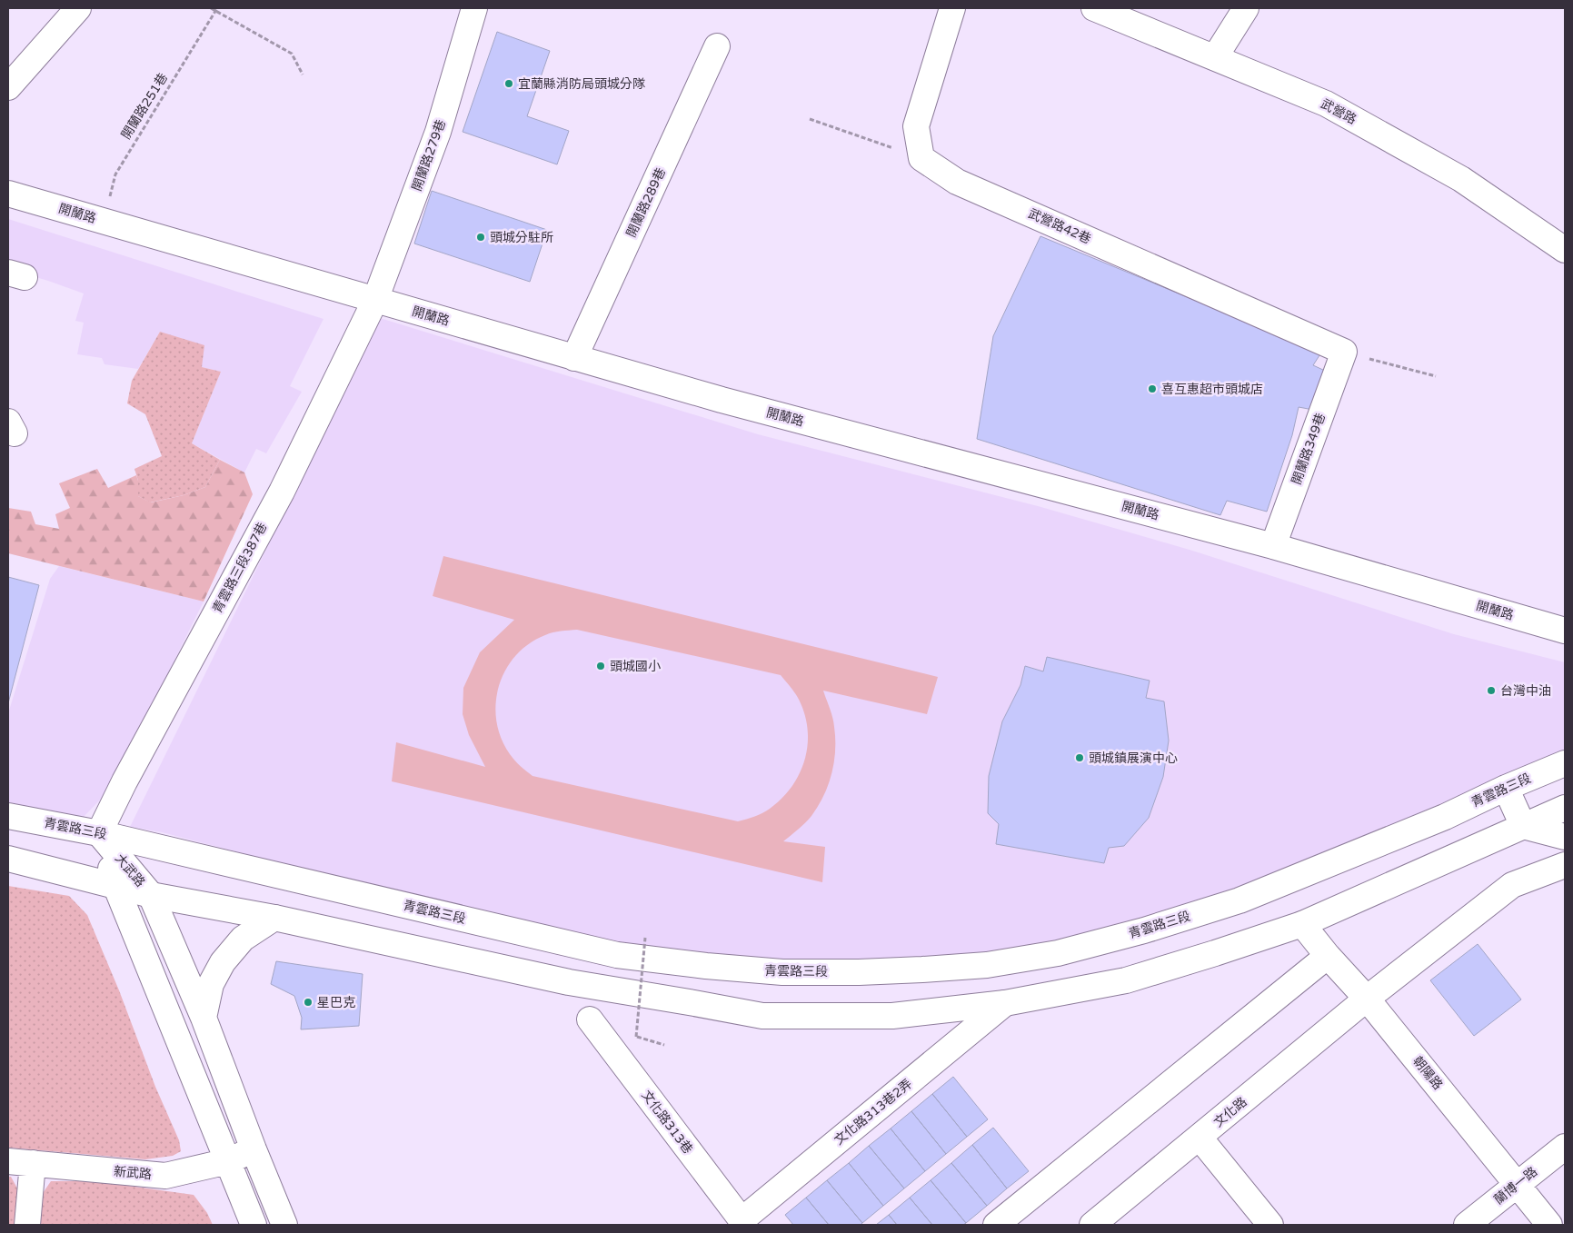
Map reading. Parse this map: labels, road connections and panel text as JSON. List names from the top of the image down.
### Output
{
  "streets": {
    "street": [
      "武營路",
      "開蘭路279巷",
      "開蘭路289巷",
      "開蘭路",
      "武營路42巷",
      "開蘭路349巷",
      "青雲路三段387巷",
      "青雲路三段",
      "大武路",
      "朝陽路",
      "文化路313巷2弄",
      "文化路",
      "文化路313巷",
      "新武路",
      "蘭博一路"
    ],
    "path": ["開蘭路251巷"]
  },
  "crossings": [
    ["開蘭路251巷", "開蘭路"],
    ["開蘭路279巷", "開蘭路"],
    ["開蘭路279巷", "青雲路三段387巷"],
    ["開蘭路289巷", "開蘭路"],
    ["開蘭路", "開蘭路349巷"],
    ["開蘭路", "青雲路三段387巷"],
    ["武營路42巷", "開蘭路349巷"],
    ["青雲路三段387巷", "青雲路三段"],
    ["青雲路三段387巷", "大武路"],
    ["青雲路三段", "大武路"],
    ["大武路", "新武路"],
    ["朝陽路", "文化路"],
    ["朝陽路", "蘭博一路"],
    ["文化路313巷2弄", "文化路313巷"]
  ],
  "places": [
    "宜蘭縣消防局頭城分隊",
    "頭城分駐所",
    "喜互惠超市頭城店",
    "頭城國小",
    "台灣中油",
    "頭城鎮展演中心",
    "星巴克"
  ]
}
